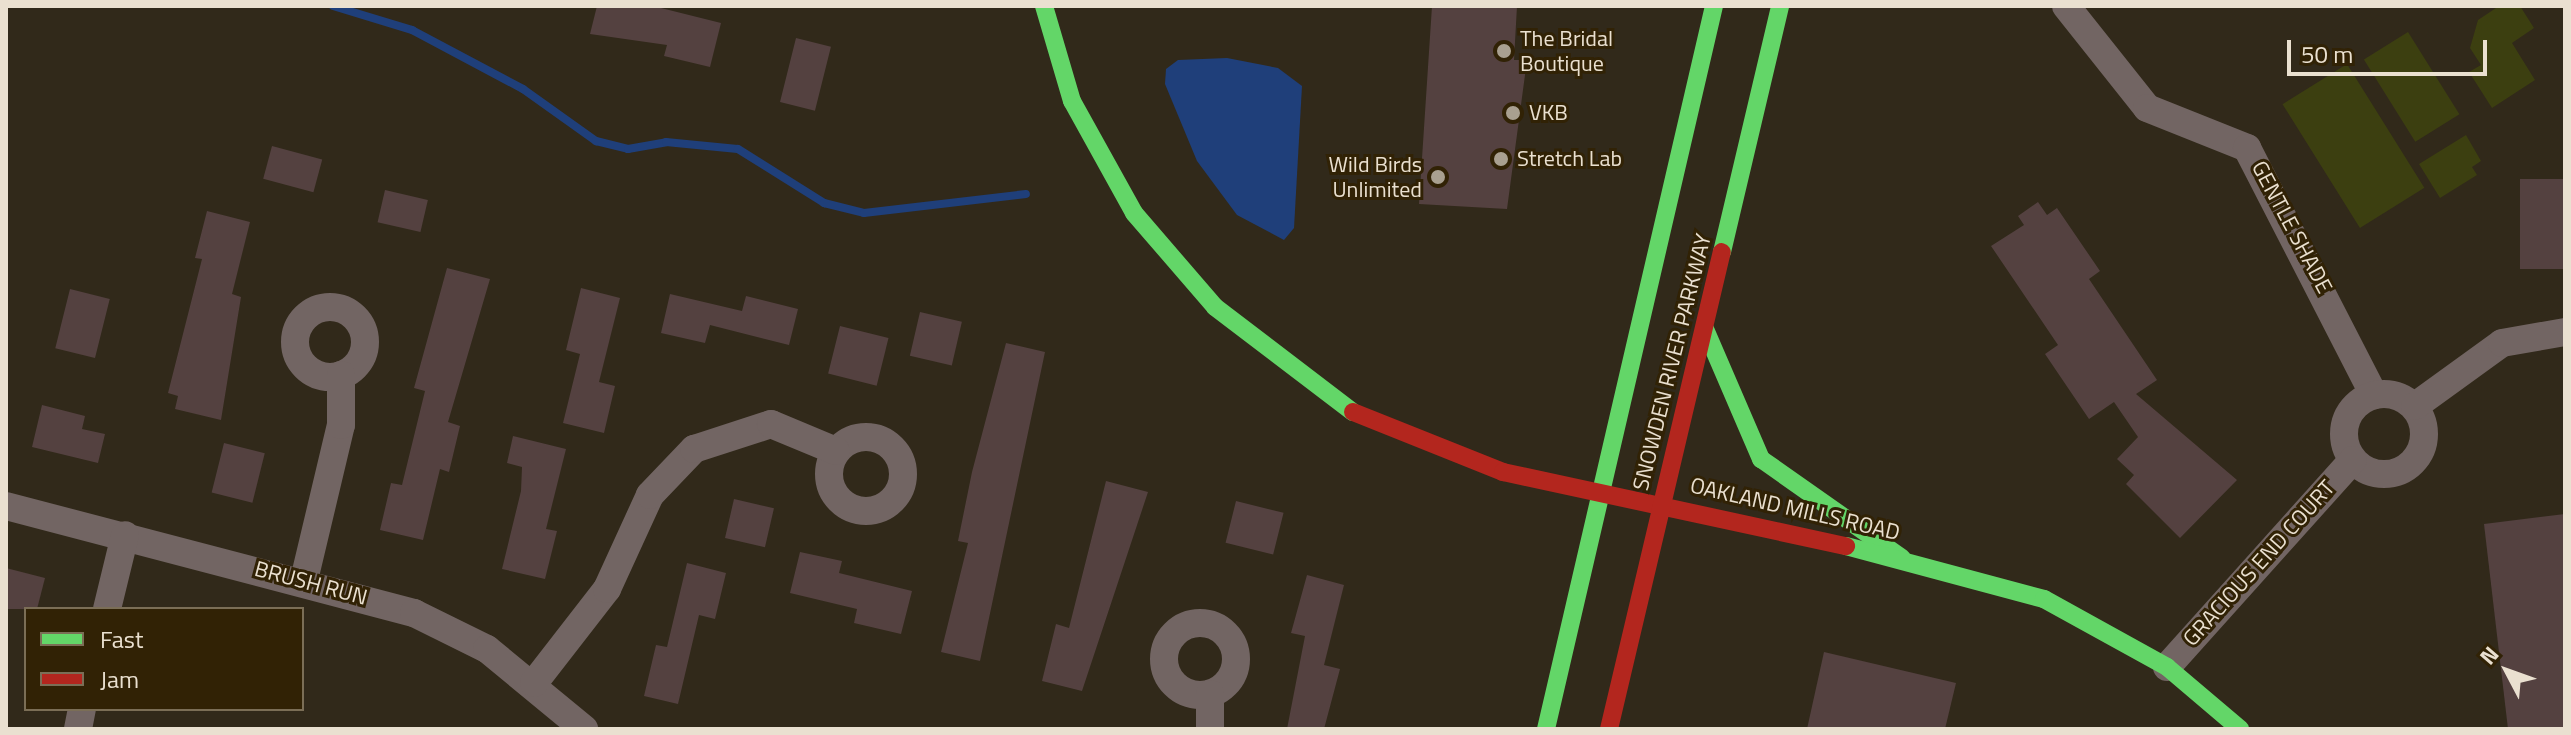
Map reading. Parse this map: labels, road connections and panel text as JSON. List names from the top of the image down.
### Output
{
  "streets": {
    "main road": ["SNOWDEN RIVER PARKWAY", "OAKLAND MILLS ROAD"],
    "street": ["GENTLE SHADE", "GRACIOUS END COURT", "BRUSH RUN"]
  },
  "crossings": [
    ["GENTLE SHADE", "GRACIOUS END COURT"],
    ["SNOWDEN RIVER PARKWAY", "OAKLAND MILLS ROAD"],
    ["OAKLAND MILLS ROAD", "GRACIOUS END COURT"]
  ],
  "places": [
    "The Bridal Boutique",
    "VKB",
    "Stretch Lab",
    "Wild Birds Unlimited"
  ],
  "legend": ["Fast", "Jam"],
  "scale_bar": "50 m",
  "north": "top left"
}
